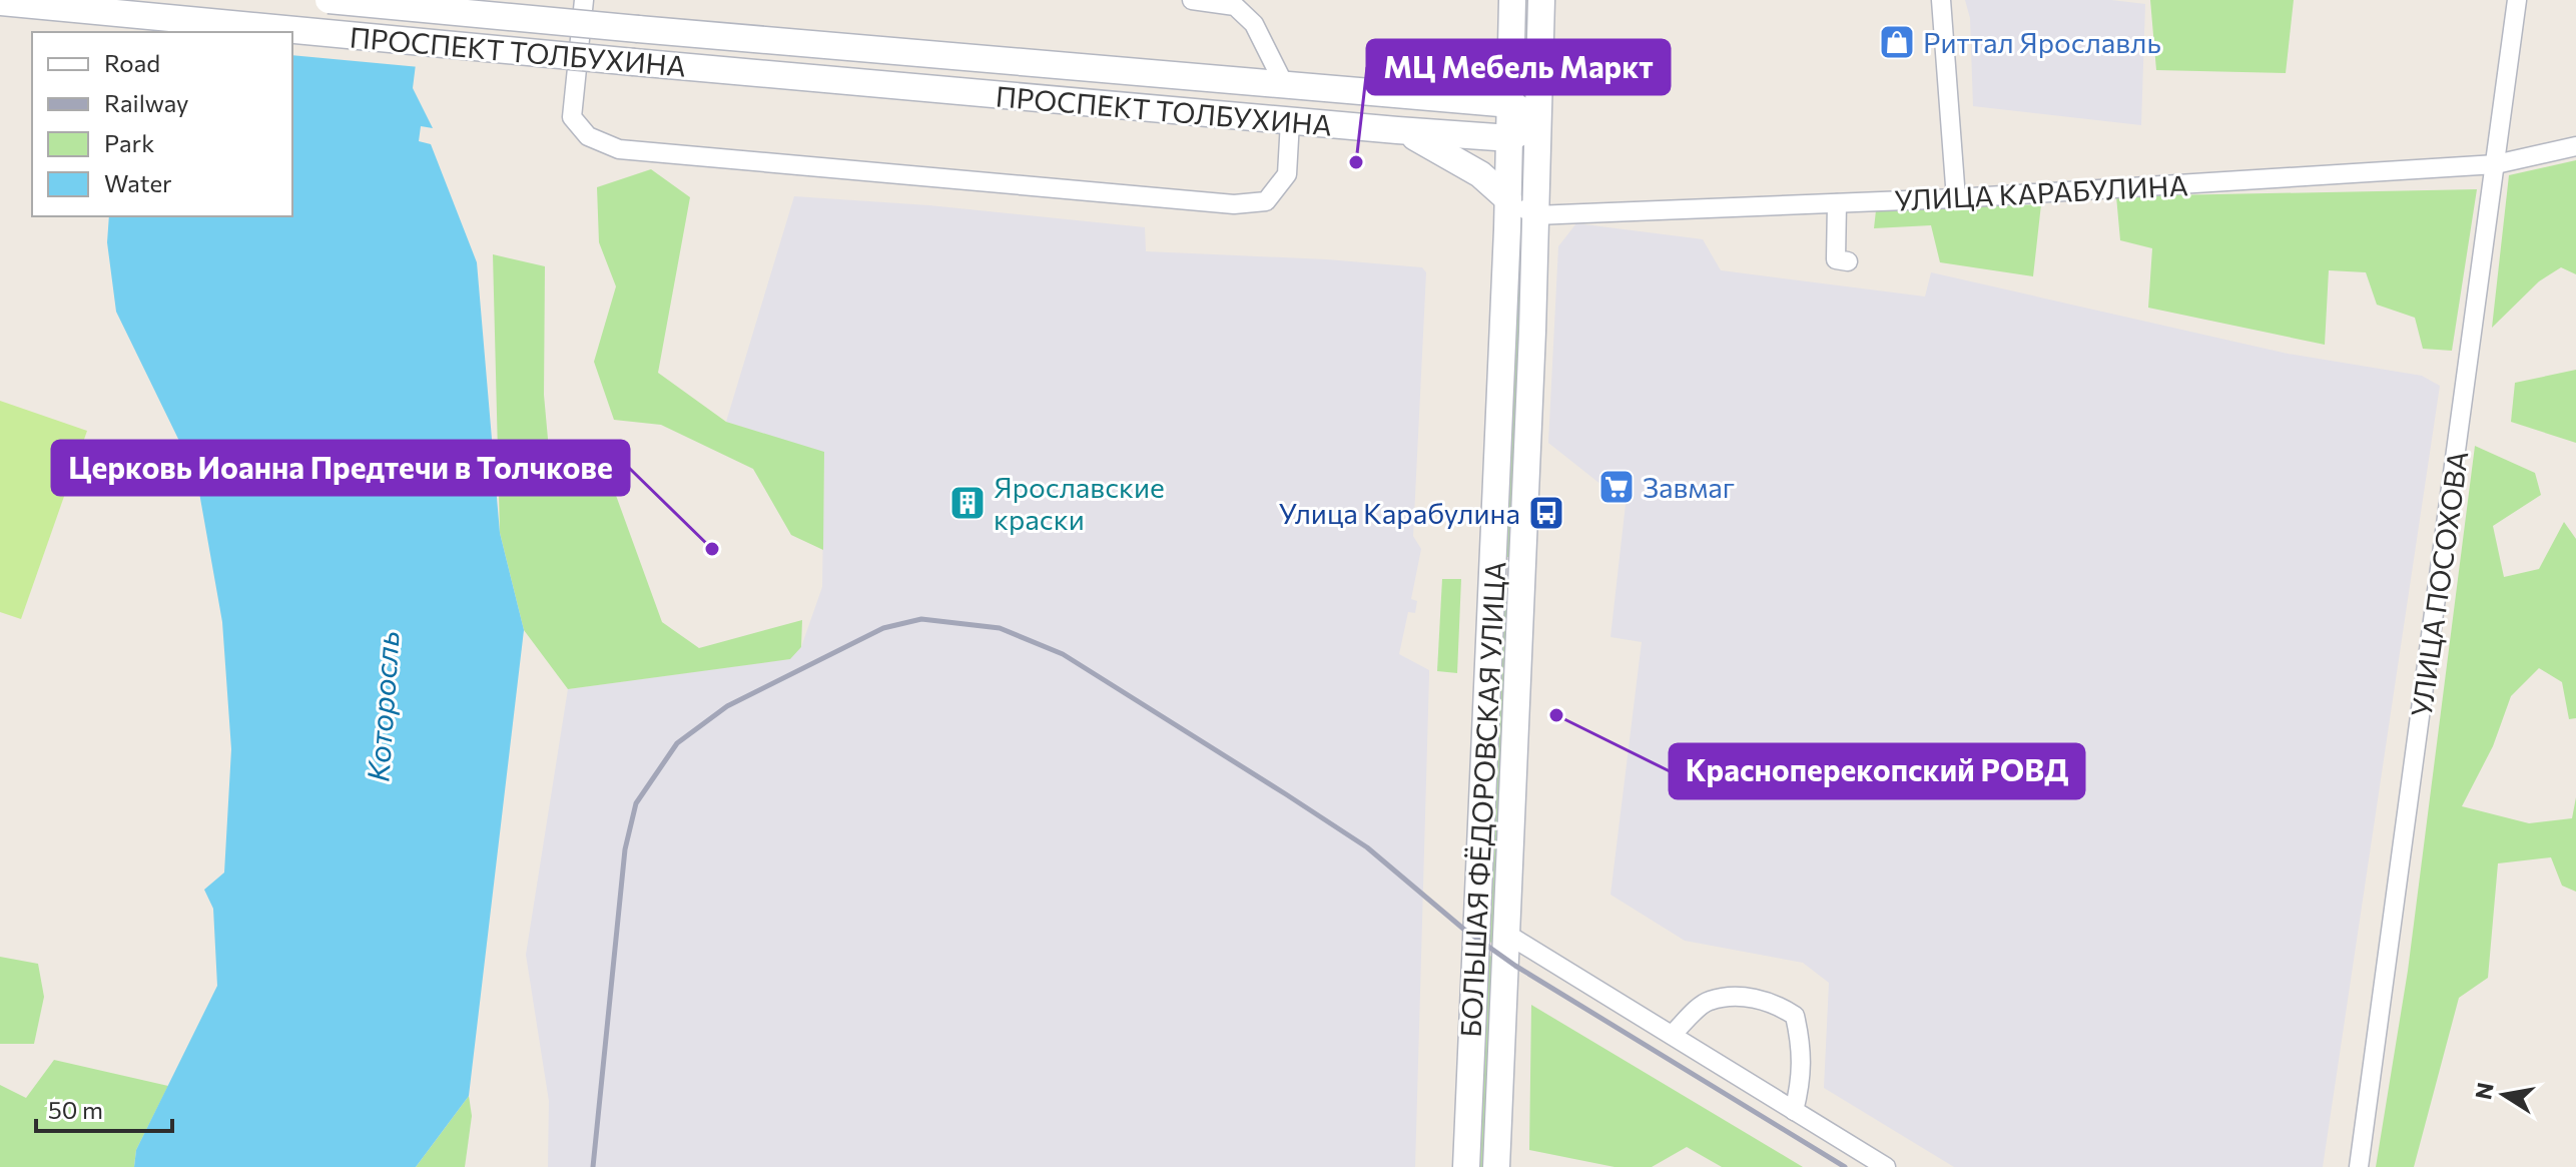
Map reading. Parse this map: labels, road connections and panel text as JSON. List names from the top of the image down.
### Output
{
  "streets": {
    "main road": ["ПРОСПЕКТ ТОЛБУХИНА", "БОЛЬШАЯ ФЁДОРОВСКАЯ УЛИЦА"],
    "street": ["УЛИЦА КАРАБУЛИНА", "УЛИЦА ПОСОХОВА"]
  },
  "crossings": [
    ["ПРОСПЕКТ ТОЛБУХИНА", "БОЛЬШАЯ ФЁДОРОВСКАЯ УЛИЦА"],
    ["УЛИЦА КАРАБУЛИНА", "УЛИЦА ПОСОХОВА"],
    ["УЛИЦА КАРАБУЛИНА", "БОЛЬШАЯ ФЁДОРОВСКАЯ УЛИЦА"]
  ],
  "water": ["Которосль"],
  "places": {
    "shop": ["Риттал Ярославль"],
    "other": ["МЦ Мебель Маркт", "Церковь Иоанна Предтечи в Толчкове", "Красноперекопский РОВД"],
    "supermarket": ["Завмаг"],
    "building": ["Ярославские краски"],
    "bus stop": ["Улица Карабулина"]
  },
  "legend": [
    "Road",
    "Railway",
    "Park",
    "Water"
  ],
  "scale_bar": "50 m",
  "north": "left"
}
